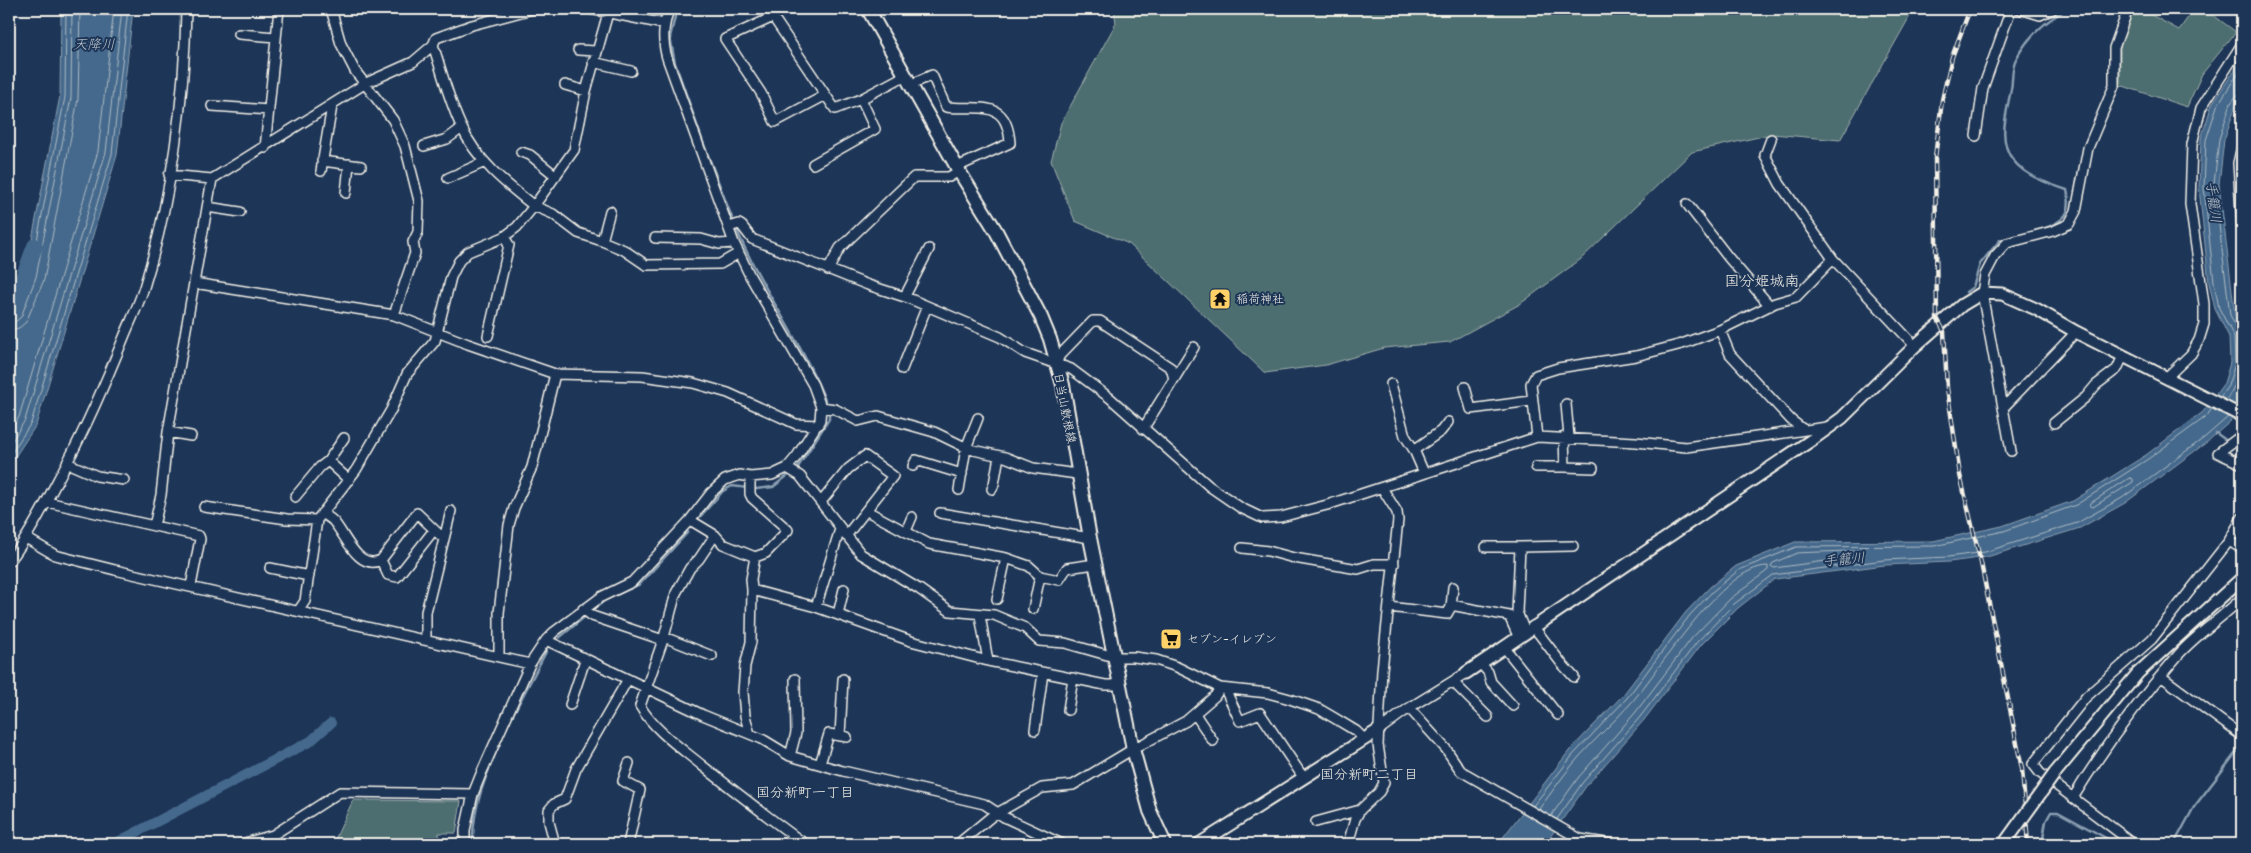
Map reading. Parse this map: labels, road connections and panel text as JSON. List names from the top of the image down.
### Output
{
  "streets": {
    "main road": ["日当山敷根線"]
  },
  "districts": ["国分姫城南", "国分新町二丁目", "国分新町一丁目"],
  "water": ["天降川", "手籠川"],
  "places": {
    "temple": ["稲荷神社"],
    "supermarket": ["セブン-イレブン"]
  }
}
